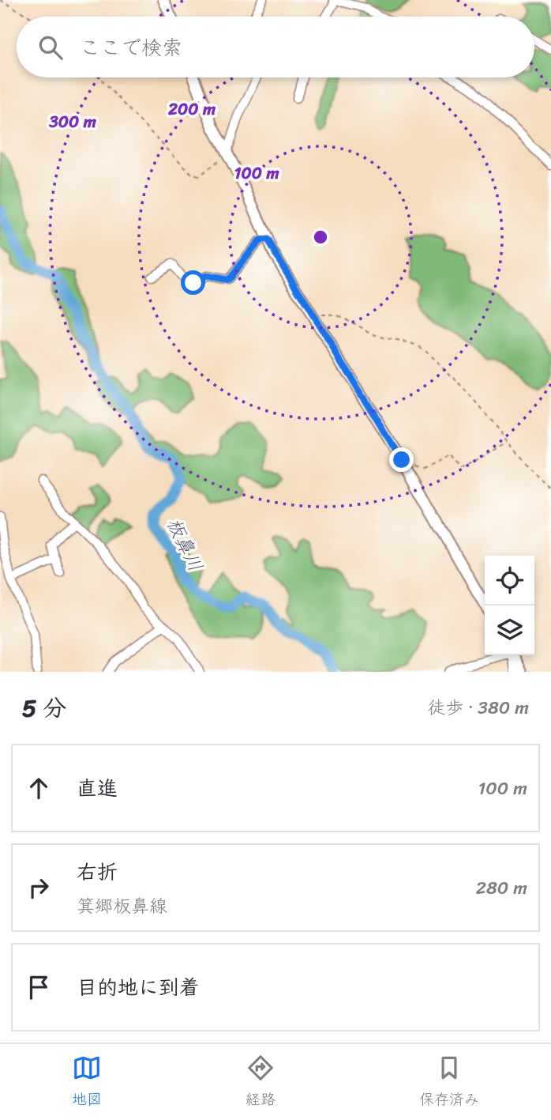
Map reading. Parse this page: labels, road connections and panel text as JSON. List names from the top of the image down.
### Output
{
  "water": ["板鼻川"],
  "page": {
    "search": "ここで検索",
    "heading": ["5 分", "徒歩 · 380 m"],
    "list": [
      ["直進", "100 m"],
      ["右折", "箕郷板鼻線", "280 m"],
      "目的地に到着"
    ],
    "nav": ["地図", "経路", "保存済み"]
  },
  "rings": ["200 m", "300 m", "100 m"]
}
